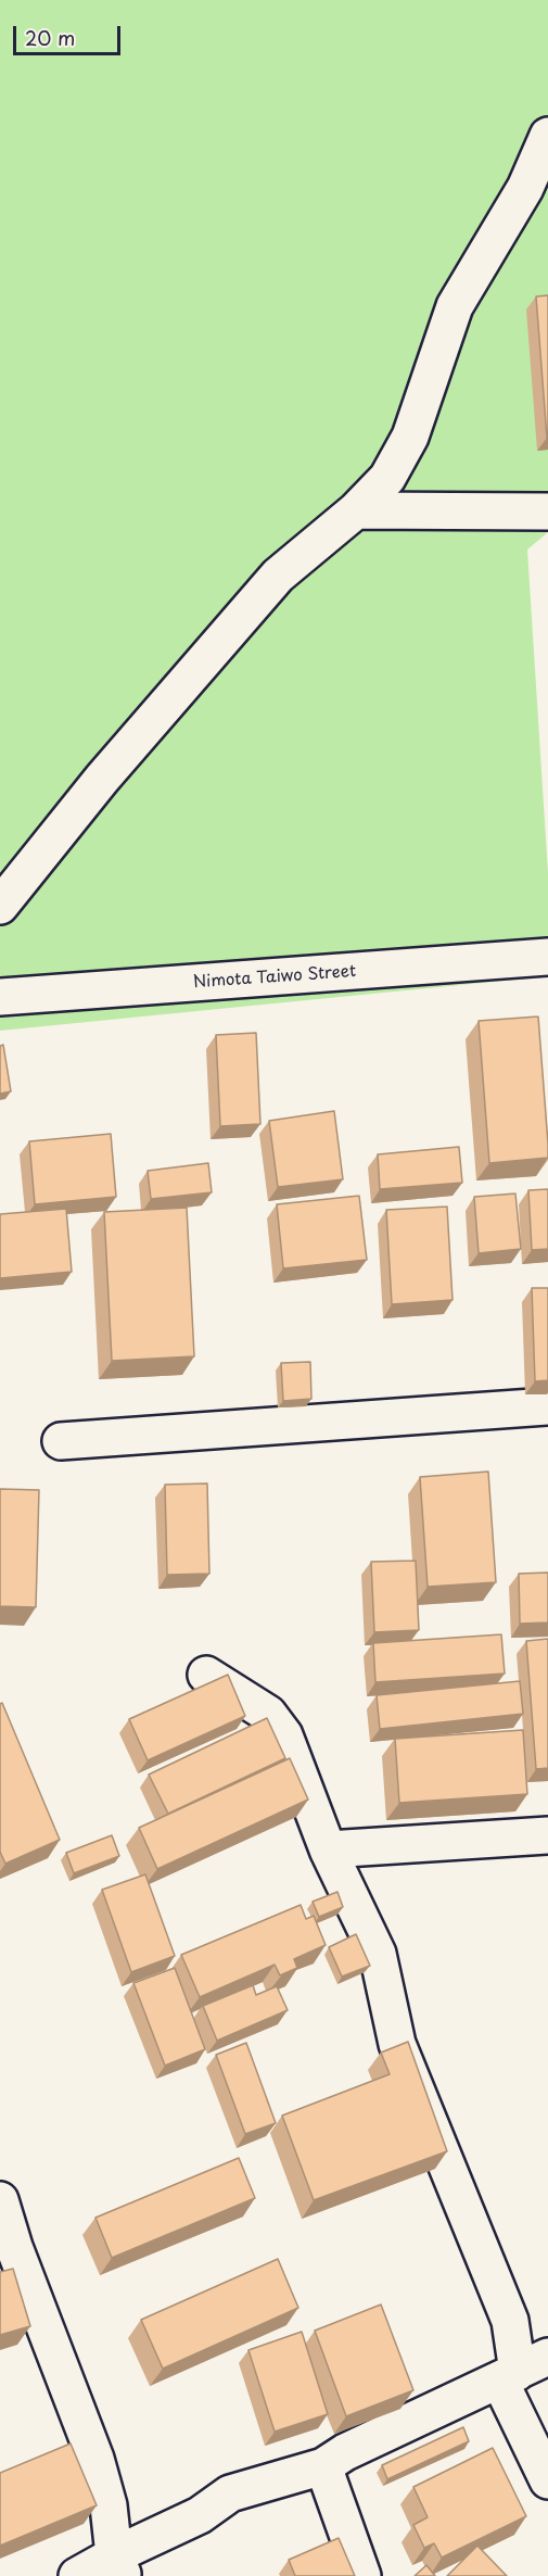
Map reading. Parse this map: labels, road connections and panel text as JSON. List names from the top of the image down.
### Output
{
  "streets": {
    "street": ["Nimota Taiwo Street"]
  },
  "scale_bar": "20 m"
}
